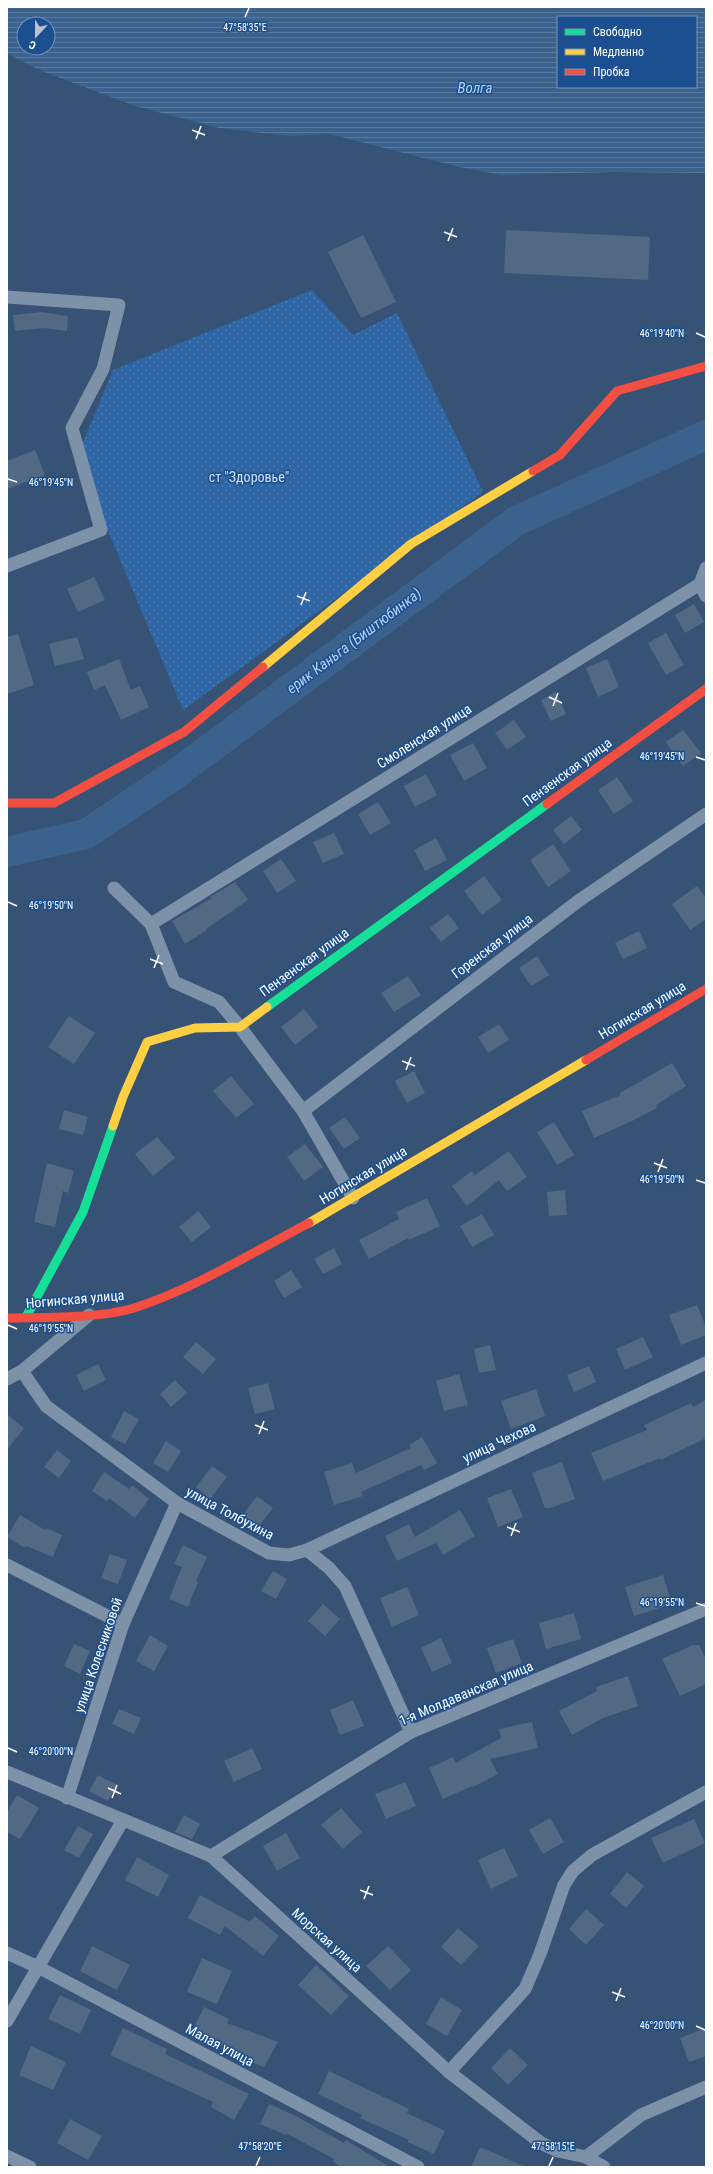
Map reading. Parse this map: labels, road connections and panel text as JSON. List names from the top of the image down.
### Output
{
  "streets": {
    "street": [
      "Смоленская улица",
      "Пензенская улица",
      "Горенская улица",
      "Ногинская улица",
      "улица Чехова",
      "улица Толбухина",
      "улица Колесниковой",
      "1-я Молдаванская улица",
      "Морская улица",
      "Малая улица"
    ]
  },
  "crossings": [
    ["улица Чехова", "улица Толбухина"],
    ["улица Толбухина", "улица Колесниковой"],
    ["улица Колесниковой", "Морская улица"],
    ["1-я Молдаванская улица", "Морская улица"]
  ],
  "water": ["Волга", "ерик Каньга (Биштюбинка)"],
  "parks": ["ст \"Здоровье\""],
  "legend": ["Свободно", "Медленно", "Пробка"],
  "north": "bottom",
  "coordinates": [
    "47°58'35\"E",
    "46°19'40\"N",
    "46°19'45\"N",
    "46°19'50\"N",
    "46°19'55\"N",
    "46°20'00\"N",
    "47°58'20\"E",
    "47°58'15\"E"
  ]
}
